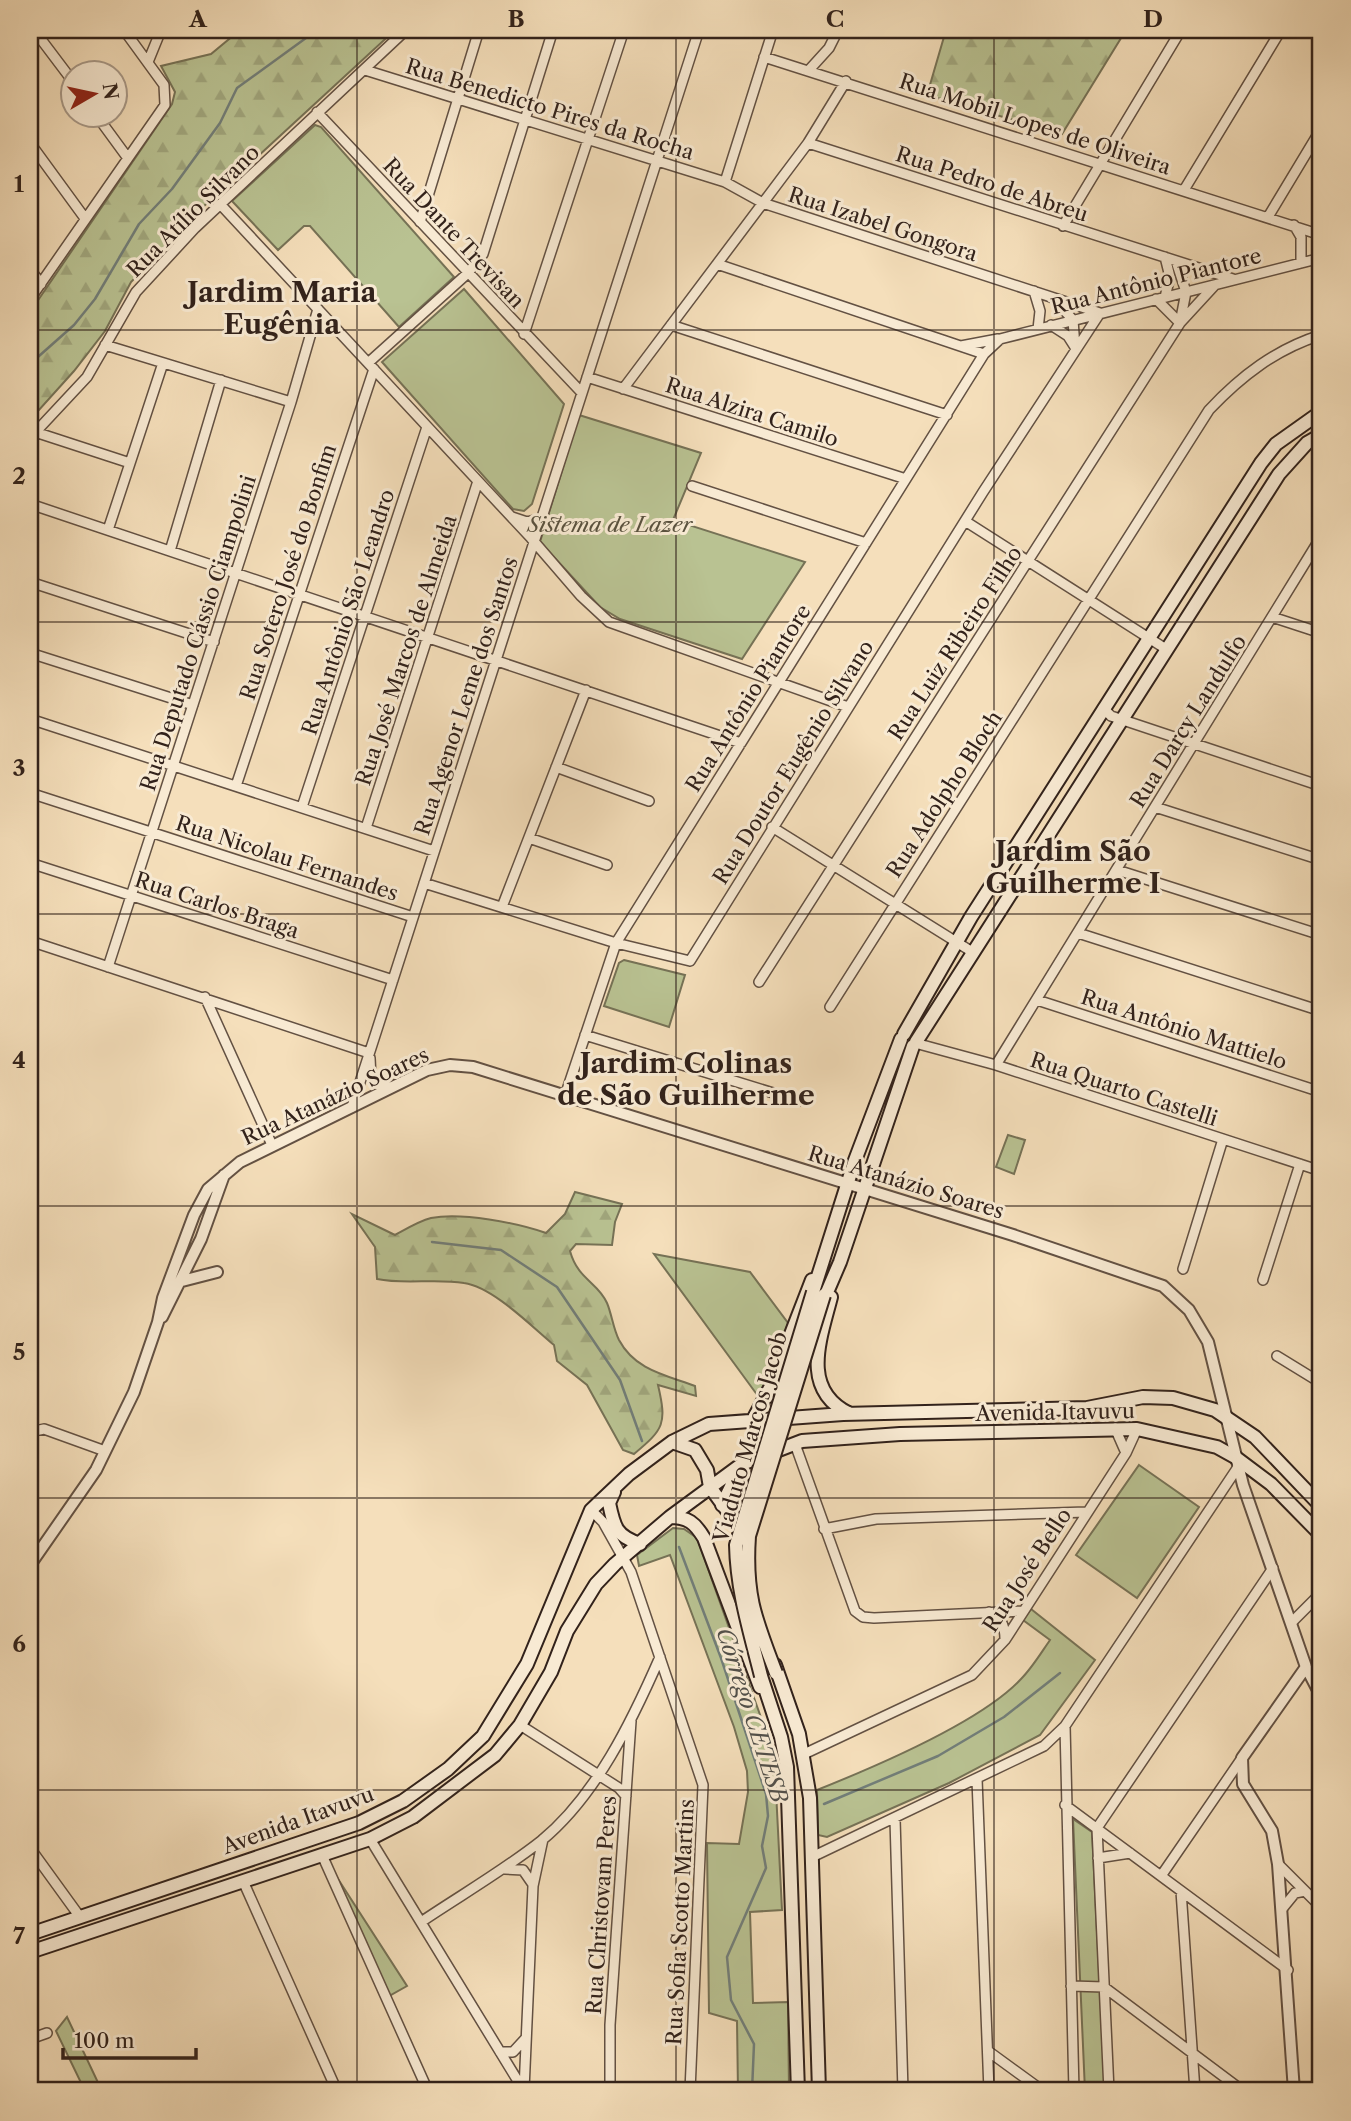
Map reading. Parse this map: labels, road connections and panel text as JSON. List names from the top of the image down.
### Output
{
  "streets": {
    "main road": ["Avenida Itavuvu", "Viaduto Marcos Jacob"],
    "street": [
      "Rua Benedicto Pires da Rocha",
      "Rua Mobil Lopes de Oliveira",
      "Rua Pedro de Abreu",
      "Rua Atílio Silvano",
      "Rua Izabel Gongora",
      "Rua Dante Trevisan",
      "Rua Antônio Piantore",
      "Rua Alzira Camilo",
      "Rua Sotero José do Bonfim",
      "Rua Antônio São Leandro",
      "Rua Deputado Cássio Ciampolini",
      "Rua Luiz Ribeiro Filho",
      "Rua José Marcos de Almeida",
      "Rua Agenor Leme dos Santos",
      "Rua Darcy Landulfo",
      "Rua Doutor Eugênio Silvano",
      "Rua Adolpho Bloch",
      "Rua Nicolau Fernandes",
      "Rua Carlos Braga",
      "Rua Antônio Mattielo",
      "Rua Quarto Castelli",
      "Rua Atanázio Soares",
      "Rua José Bello",
      "Rua Christovam Peres",
      "Rua Sofia Scotto Martins"
    ]
  },
  "crossings": [
    ["Rua Benedicto Pires da Rocha", "Rua Atílio Silvano"],
    ["Rua Benedicto Pires da Rocha", "Rua Izabel Gongora"],
    ["Rua Benedicto Pires da Rocha", "Rua Agenor Leme dos Santos"],
    ["Rua Pedro de Abreu", "Rua Antônio Piantore"],
    ["Rua Atílio Silvano", "Rua Dante Trevisan"],
    ["Rua Izabel Gongora", "Rua Antônio Piantore"],
    ["Rua Izabel Gongora", "Rua Doutor Eugênio Silvano"],
    ["Rua Dante Trevisan", "Rua Agenor Leme dos Santos"],
    ["Rua Antônio Piantore", "Rua Alzira Camilo"],
    ["Rua Antônio Piantore", "Rua Luiz Ribeiro Filho"],
    ["Rua Antônio Piantore", "Rua Doutor Eugênio Silvano"],
    ["Rua Antônio Piantore", "Rua Atanázio Soares"],
    ["Rua Alzira Camilo", "Rua Agenor Leme dos Santos"],
    ["Rua Deputado Cássio Ciampolini", "Rua Nicolau Fernandes"],
    ["Rua Deputado Cássio Ciampolini", "Rua Carlos Braga"],
    ["Rua Agenor Leme dos Santos", "Rua Doutor Eugênio Silvano"],
    ["Rua Agenor Leme dos Santos", "Rua Nicolau Fernandes"],
    ["Rua Agenor Leme dos Santos", "Rua Carlos Braga"],
    ["Rua Agenor Leme dos Santos", "Rua Atanázio Soares"],
    ["Rua Darcy Landulfo", "Rua Antônio Mattielo"],
    ["Rua Darcy Landulfo", "Rua Quarto Castelli"],
    ["Rua Atanázio Soares", "Avenida Itavuvu"],
    ["Avenida Itavuvu", "Rua José Bello"],
    ["Avenida Itavuvu", "Rua Sofia Scotto Martins"]
  ],
  "districts": ["Jardim Maria Eugênia", "Jardim São Guilherme I", "Jardim Colinas de São Guilherme"],
  "water": ["Córrego CETESB"],
  "parks": ["Sistema de Lazer"],
  "scale_bar": "100 m",
  "north": "right",
  "grid": {
    "columns": [
      "A",
      "B",
      "C",
      "D"
    ],
    "rows": [
      "1",
      "2",
      "3",
      "4",
      "5",
      "6",
      "7"
    ]
  }
}
